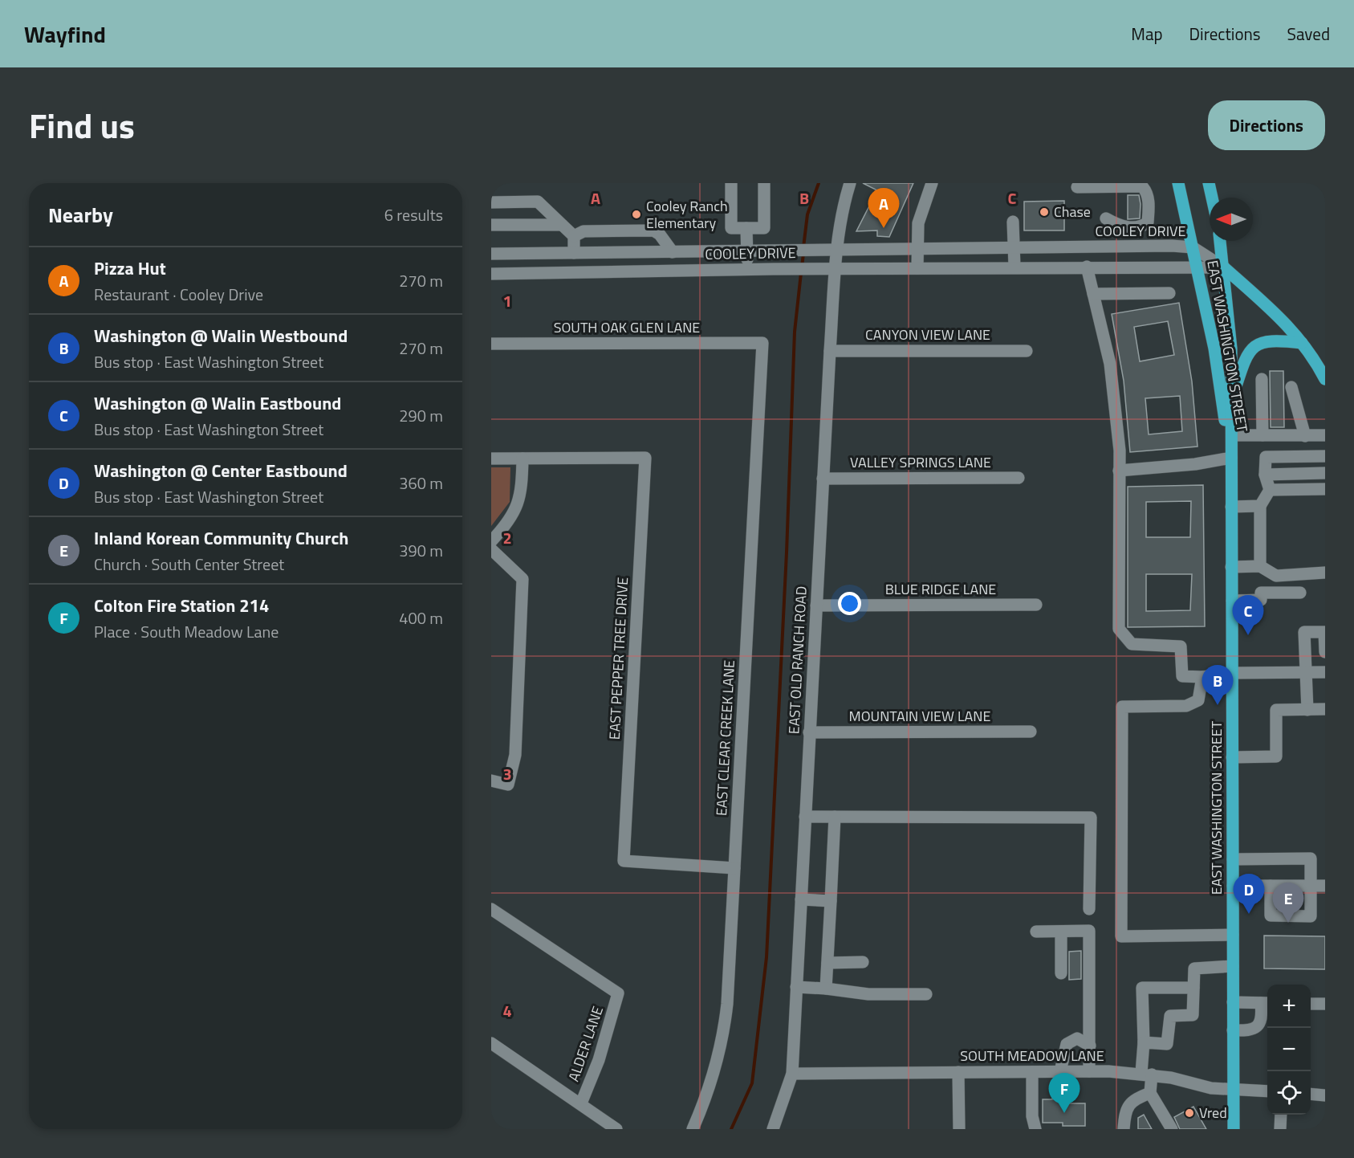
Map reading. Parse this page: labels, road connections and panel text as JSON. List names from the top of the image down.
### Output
{
  "streets": {
    "main road": ["EAST WASHINGTON STREET"],
    "street": [
      "COOLEY DRIVE",
      "SOUTH OAK GLEN LANE",
      "CANYON VIEW LANE",
      "VALLEY SPRINGS LANE",
      "BLUE RIDGE LANE",
      "EAST PEPPER TREE DRIVE",
      "EAST OLD RANCH ROAD",
      "MOUNTAIN VIEW LANE",
      "EAST CLEAR CREEK LANE",
      "ALDER LANE",
      "SOUTH MEADOW LANE"
    ]
  },
  "crossings": [
    ["COOLEY DRIVE", "EAST WASHINGTON STREET"],
    ["COOLEY DRIVE", "EAST OLD RANCH ROAD"],
    ["SOUTH OAK GLEN LANE", "EAST CLEAR CREEK LANE"],
    ["CANYON VIEW LANE", "EAST OLD RANCH ROAD"],
    ["EAST WASHINGTON STREET", "SOUTH MEADOW LANE"],
    ["VALLEY SPRINGS LANE", "EAST OLD RANCH ROAD"],
    ["BLUE RIDGE LANE", "EAST OLD RANCH ROAD"],
    ["EAST PEPPER TREE DRIVE", "EAST CLEAR CREEK LANE"],
    ["EAST OLD RANCH ROAD", "MOUNTAIN VIEW LANE"],
    ["EAST OLD RANCH ROAD", "SOUTH MEADOW LANE"]
  ],
  "places": ["Chase", "Cooley Ranch Elementary", "Vred"],
  "north": "left",
  "page": {
    "header": "Wayfind",
    "nav": ["Map", "Directions", "Saved"],
    "title": "Find us",
    "buttons": "Directions",
    "heading": ["Nearby", "6 results"],
    "pins": [
      "A",
      "C",
      "B",
      "D",
      "E",
      "F"
    ],
    "list": [
      {
        "mark": "A",
        "name": "Pizza Hut",
        "note": "Restaurant · Cooley Drive",
        "value": "270 m"
      },
      {
        "mark": "B",
        "name": "Washington @ Walin Westbound",
        "note": "Bus stop · East Washington Street",
        "value": "270 m"
      },
      {
        "mark": "C",
        "name": "Washington @ Walin Eastbound",
        "note": "Bus stop · East Washington Street",
        "value": "290 m"
      },
      {
        "mark": "D",
        "name": "Washington @ Center Eastbound",
        "note": "Bus stop · East Washington Street",
        "value": "360 m"
      },
      {
        "mark": "E",
        "name": "Inland Korean Community Church",
        "note": "Church · South Center Street",
        "value": "390 m"
      },
      {
        "mark": "F",
        "name": "Colton Fire Station 214",
        "note": "Place · South Meadow Lane",
        "value": "400 m"
      }
    ],
    "map_buttons": ["+", "−"]
  },
  "grid": {
    "columns": ["A", "B", "C"],
    "rows": [
      "1",
      "2",
      "3",
      "4"
    ]
  }
}
